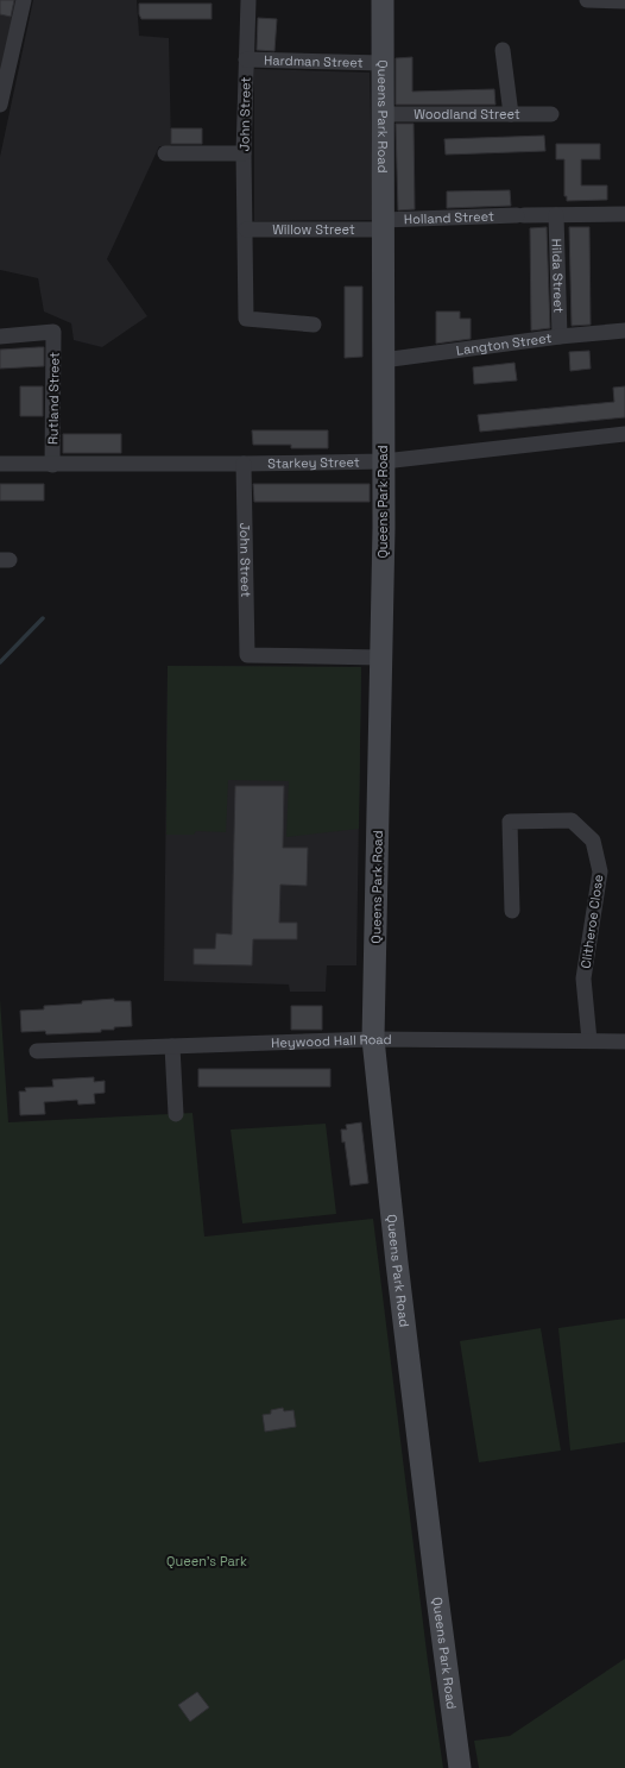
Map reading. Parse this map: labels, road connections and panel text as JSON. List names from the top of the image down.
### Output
{
  "streets": {
    "street": [
      "Hardman Street",
      "John Street",
      "Woodland Street",
      "Queens Park Road",
      "Holland Street",
      "Willow Street",
      "Hilda Street",
      "Langton Street",
      "Rutland Street",
      "Starkey Street",
      "Clitheroe Close",
      "Heywood Hall Road"
    ]
  },
  "crossings": [
    ["Hardman Street", "John Street"],
    ["Hardman Street", "Queens Park Road"],
    ["John Street", "Queens Park Road"],
    ["John Street", "Willow Street"],
    ["John Street", "Starkey Street"],
    ["Woodland Street", "Queens Park Road"],
    ["Queens Park Road", "Holland Street"],
    ["Queens Park Road", "Willow Street"],
    ["Queens Park Road", "Langton Street"],
    ["Queens Park Road", "Starkey Street"],
    ["Queens Park Road", "Heywood Hall Road"],
    ["Holland Street", "Willow Street"],
    ["Holland Street", "Hilda Street"],
    ["Hilda Street", "Langton Street"],
    ["Rutland Street", "Starkey Street"],
    ["Clitheroe Close", "Heywood Hall Road"]
  ],
  "parks": ["Queen's Park"]
}
